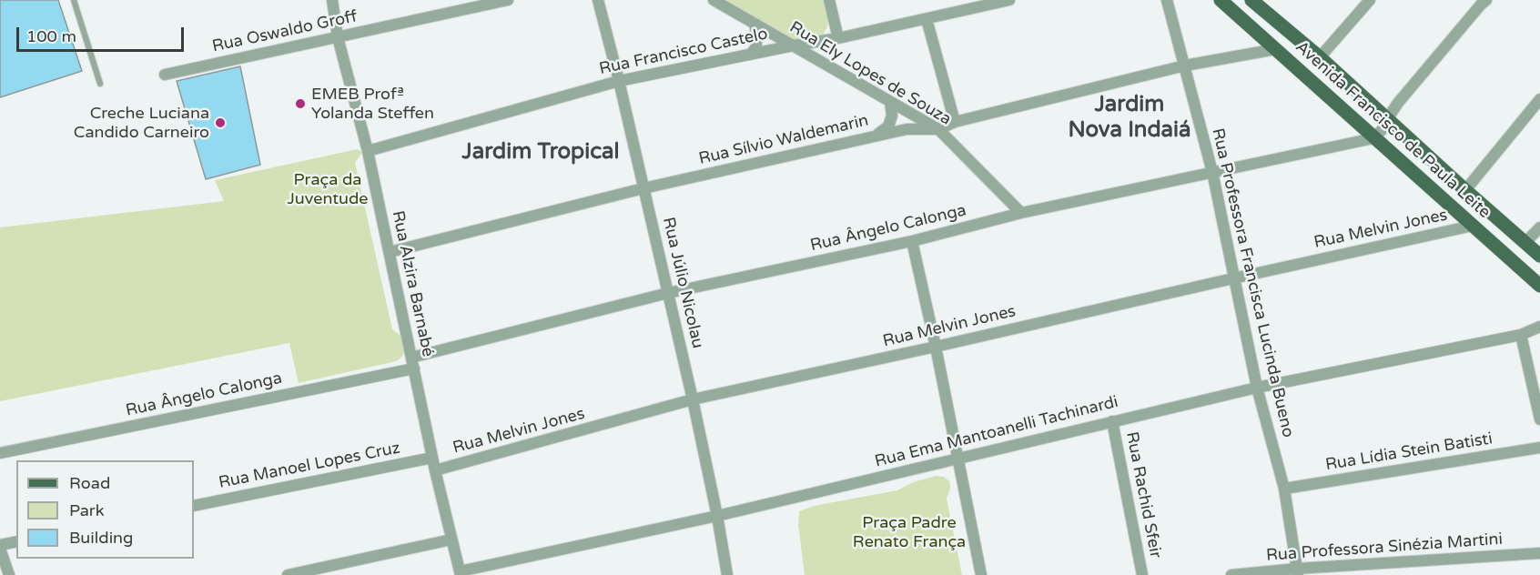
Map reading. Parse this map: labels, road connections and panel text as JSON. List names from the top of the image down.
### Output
{
  "streets": {
    "main road": ["Avenida Francisco de Paula Leite"],
    "street": [
      "Rua Oswaldo Groff",
      "Rua Francisco Castelo",
      "Rua Ely Lopes de Souza",
      "Rua Sílvio Waldemarin",
      "Rua Ângelo Calonga",
      "Rua Melvin Jones",
      "Rua Júlio Nicolau",
      "Rua Professora Francisca Lucinda Bueno",
      "Rua Alzira Barnabé",
      "Rua Ema Mantoanelli Tachinardi",
      "Rua Lídia Stein Batisti",
      "Rua Manoel Lopes Cruz",
      "Rua Rachid Sfeir",
      "Rua Professora Sinézia Martini"
    ]
  },
  "crossings": [
    ["Rua Oswaldo Groff", "Rua Alzira Barnabé"],
    ["Rua Francisco Castelo", "Rua Ely Lopes de Souza"],
    ["Rua Francisco Castelo", "Rua Júlio Nicolau"],
    ["Rua Francisco Castelo", "Rua Alzira Barnabé"],
    ["Rua Ely Lopes de Souza", "Rua Sílvio Waldemarin"],
    ["Rua Ely Lopes de Souza", "Rua Ângelo Calonga"],
    ["Avenida Francisco de Paula Leite", "Rua Sílvio Waldemarin"],
    ["Avenida Francisco de Paula Leite", "Rua Ângelo Calonga"],
    ["Avenida Francisco de Paula Leite", "Rua Melvin Jones"],
    ["Rua Sílvio Waldemarin", "Rua Júlio Nicolau"],
    ["Rua Sílvio Waldemarin", "Rua Professora Francisca Lucinda Bueno"],
    ["Rua Sílvio Waldemarin", "Rua Alzira Barnabé"],
    ["Rua Ângelo Calonga", "Rua Júlio Nicolau"],
    ["Rua Ângelo Calonga", "Rua Professora Francisca Lucinda Bueno"],
    ["Rua Ângelo Calonga", "Rua Alzira Barnabé"],
    ["Rua Melvin Jones", "Rua Júlio Nicolau"],
    ["Rua Melvin Jones", "Rua Professora Francisca Lucinda Bueno"],
    ["Rua Melvin Jones", "Rua Alzira Barnabé"],
    ["Rua Júlio Nicolau", "Rua Ema Mantoanelli Tachinardi"],
    ["Rua Professora Francisca Lucinda Bueno", "Rua Ema Mantoanelli Tachinardi"],
    ["Rua Professora Francisca Lucinda Bueno", "Rua Lídia Stein Batisti"],
    ["Rua Professora Francisca Lucinda Bueno", "Rua Professora Sinézia Martini"],
    ["Rua Alzira Barnabé", "Rua Ema Mantoanelli Tachinardi"],
    ["Rua Alzira Barnabé", "Rua Manoel Lopes Cruz"],
    ["Rua Ema Mantoanelli Tachinardi", "Rua Rachid Sfeir"]
  ],
  "districts": ["Jardim Nova Indaiá", "Jardim Tropical"],
  "parks": ["Praça da Juventude", "Praça Padre Renato França"],
  "places": ["EMEB Profª Yolanda Steffen", "Creche Luciana Candido Carneiro"],
  "legend": ["Road", "Park", "Building"],
  "scale_bar": "100 m"
}
